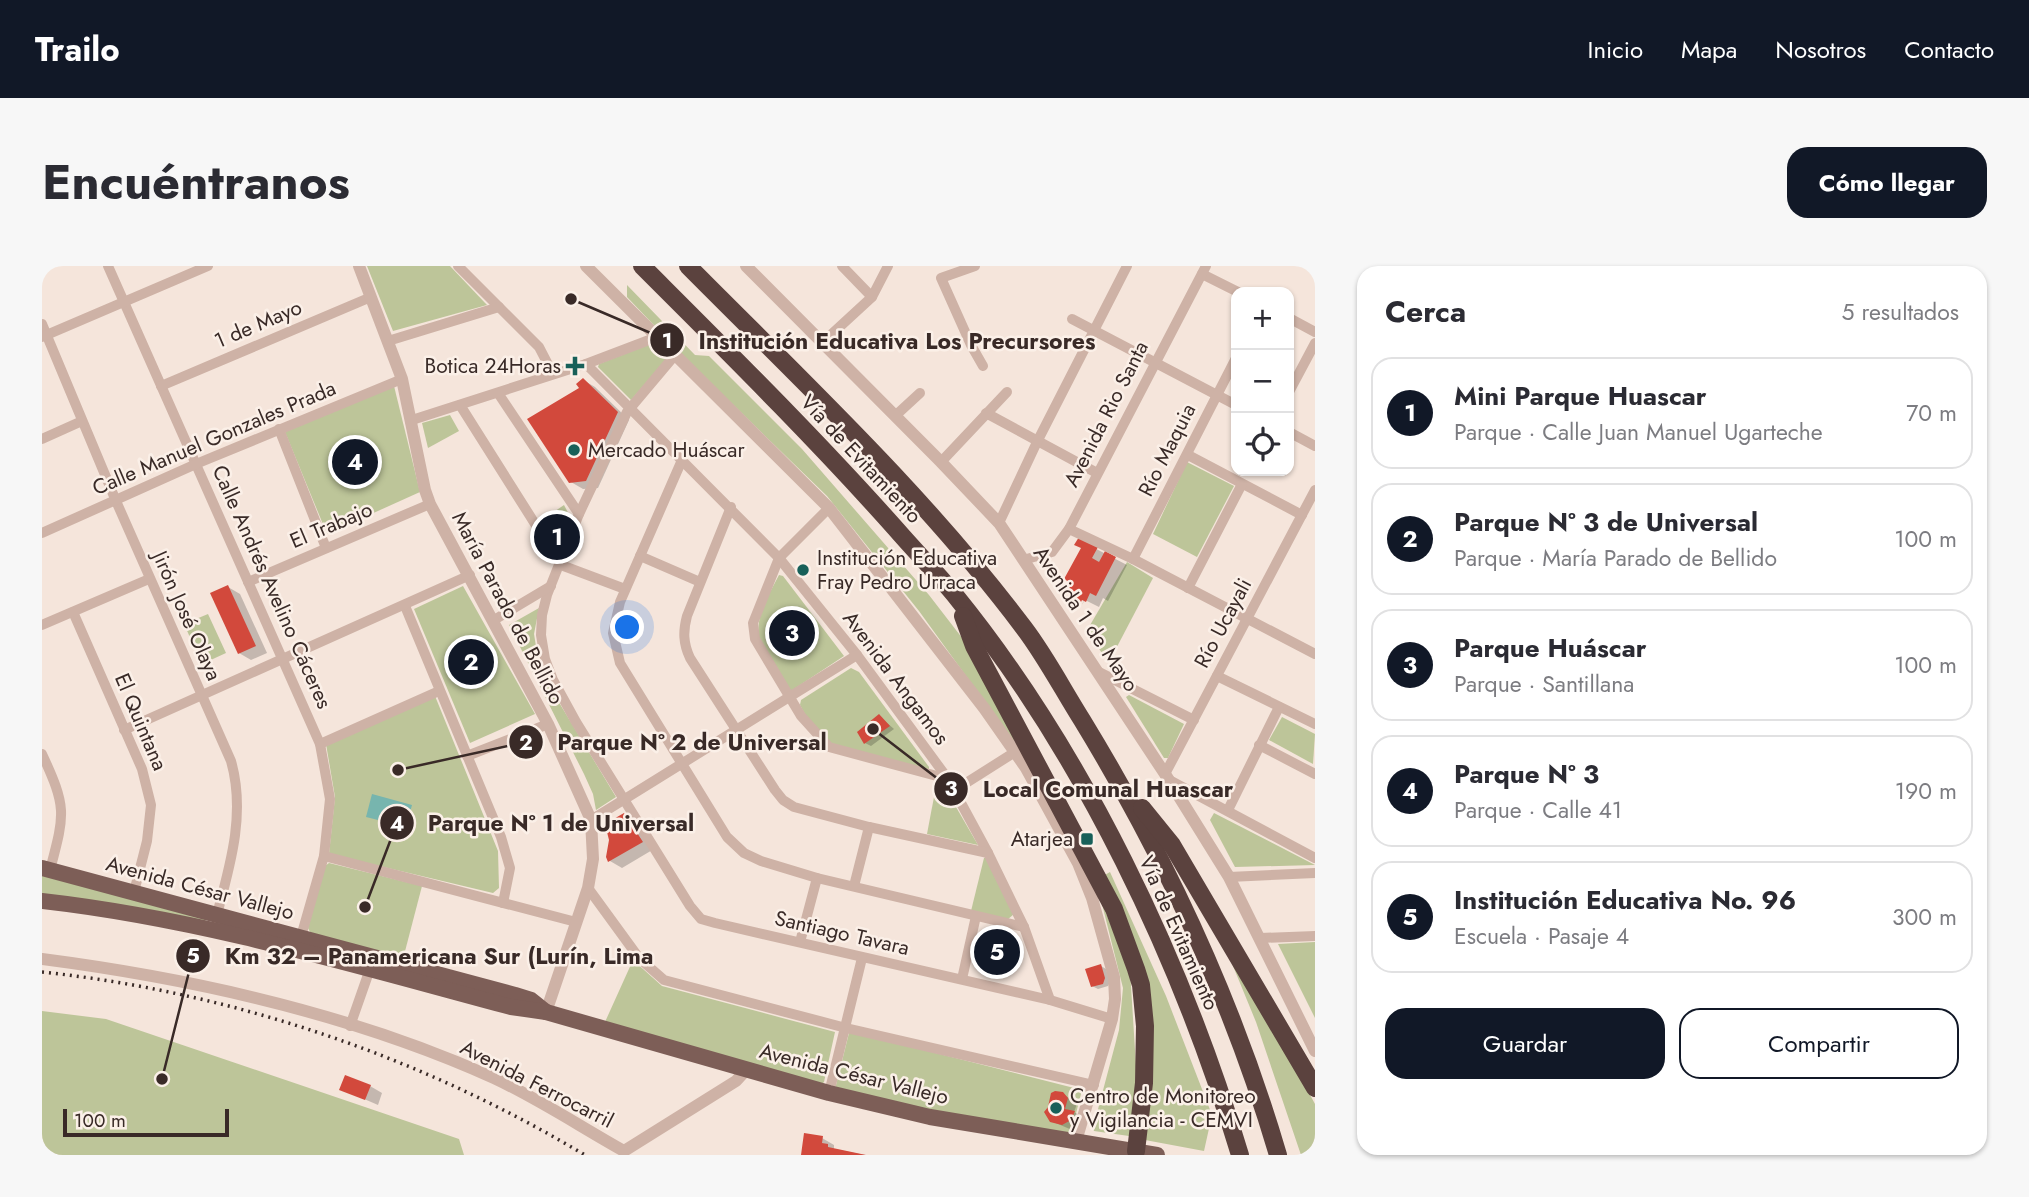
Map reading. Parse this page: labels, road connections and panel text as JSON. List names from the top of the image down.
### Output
{
  "streets": {
    "highway": ["Vía de Evitamiento"],
    "main road": ["Avenida César Vallejo"],
    "street": [
      "1 de Mayo",
      "Avenida Rio Santa",
      "Calle Manuel Gonzales Prada",
      "Río Maquia",
      "El Trabajo",
      "Calle Andrés Avelino Cáceres",
      "María Parado de Bellido",
      "Jirón José Olaya",
      "Avenida 1 de Mayo",
      "Río Ucayali",
      "Avenida Angamos",
      "El Quintana",
      "Santiago Tavara",
      "Avenida Ferrocarril"
    ]
  },
  "crossings": [
    ["1 de Mayo", "Calle Andrés Avelino Cáceres"],
    ["1 de Mayo", "María Parado de Bellido"],
    ["Avenida Rio Santa", "Avenida 1 de Mayo"],
    ["Calle Manuel Gonzales Prada", "Calle Andrés Avelino Cáceres"],
    ["Calle Manuel Gonzales Prada", "María Parado de Bellido"],
    ["Calle Manuel Gonzales Prada", "Jirón José Olaya"],
    ["El Trabajo", "Calle Andrés Avelino Cáceres"],
    ["El Trabajo", "María Parado de Bellido"],
    ["Calle Andrés Avelino Cáceres", "Avenida César Vallejo"],
    ["María Parado de Bellido", "Avenida César Vallejo"],
    ["Jirón José Olaya", "Avenida César Vallejo"],
    ["Avenida 1 de Mayo", "Río Ucayali"],
    ["Avenida Angamos", "Santiago Tavara"],
    ["El Quintana", "Avenida César Vallejo"],
    ["Avenida César Vallejo", "Avenida Ferrocarril"]
  ],
  "places": {
    "other": [
      "Institución Educativa Los Precursores",
      "Mercado Huáscar",
      "Institución Educativa Fray Pedro Urraca",
      "Local Comunal Huascar",
      "Parque Nº 2 de Universal",
      "Parque Nº 1 de Universal",
      "Km 32 – Panamericana Sur (Lurín, Lima",
      "Centro de Monitoreo y Vigilancia - CEMVI"
    ],
    "health": ["Botica 24Horas"],
    "transit": ["Atarjea"]
  },
  "scale_bar": "100 m",
  "page": {
    "header": "Trailo",
    "nav": [
      "Inicio",
      "Mapa",
      "Nosotros",
      "Contacto"
    ],
    "title": "Encuéntranos",
    "buttons": [
      "Cómo llegar",
      ["Guardar", "Compartir"]
    ],
    "heading": ["Cerca", "5 resultados"],
    "map_buttons": ["+", "−"],
    "list": [
      {
        "mark": "1",
        "name": "Mini Parque Huascar",
        "note": "Parque · Calle Juan Manuel Ugarteche",
        "value": "70 m"
      },
      {
        "mark": "2",
        "name": "Parque Nº 3 de Universal",
        "note": "Parque · María Parado de Bellido",
        "value": "100 m"
      },
      {
        "mark": "3",
        "name": "Parque Huáscar",
        "note": "Parque · Santillana",
        "value": "100 m"
      },
      {
        "mark": "4",
        "name": "Parque Nº 3",
        "note": "Parque · Calle 41",
        "value": "190 m"
      },
      {
        "mark": "5",
        "name": "Institución Educativa No. 96",
        "note": "Escuela · Pasaje 4",
        "value": "300 m"
      }
    ],
    "pins": [
      "4",
      "1",
      "3",
      "2",
      "5"
    ],
    "scale": "100 m"
  }
}
